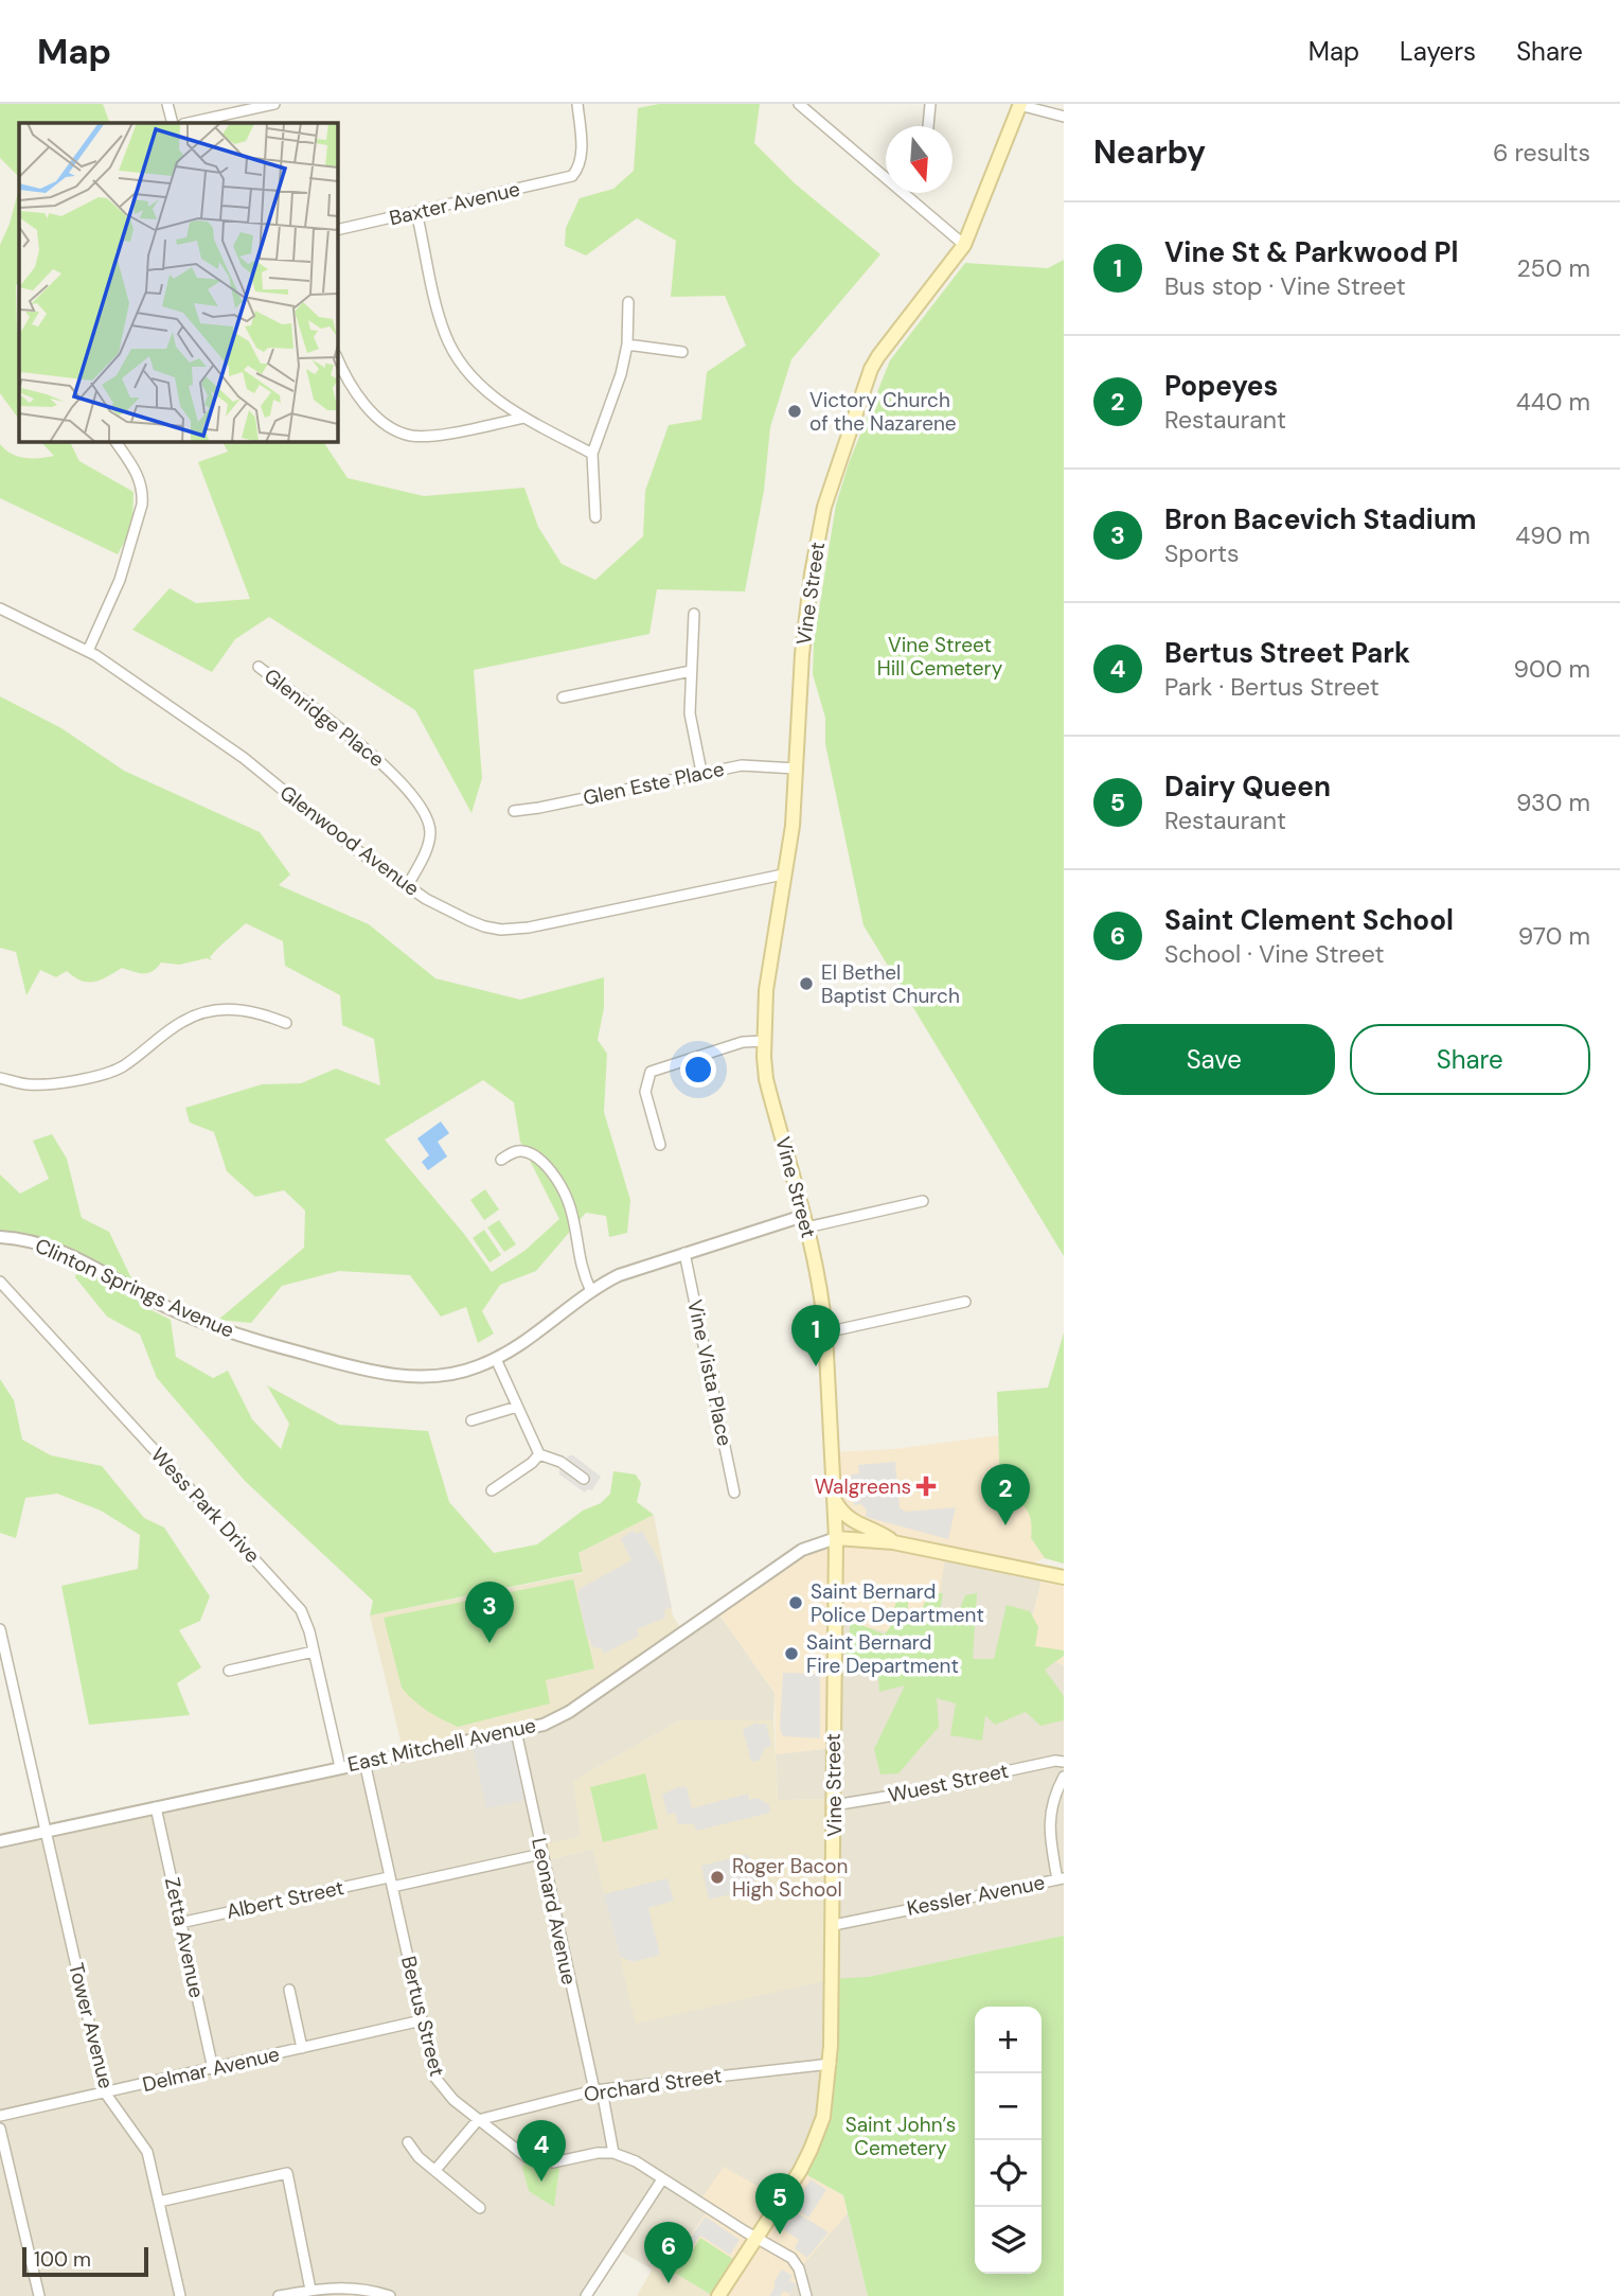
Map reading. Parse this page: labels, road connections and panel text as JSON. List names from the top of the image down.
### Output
{
  "streets": {
    "main road": ["Vine Street"],
    "street": [
      "Baxter Avenue",
      "Glenridge Place",
      "Glen Este Place",
      "Glenwood Avenue",
      "Clinton Springs Avenue",
      "Vine Vista Place",
      "Wess Park Drive",
      "East Mitchell Avenue",
      "Wuest Street",
      "Kessler Avenue",
      "Albert Street",
      "Leonard Avenue",
      "Zetta Avenue",
      "Bertus Street",
      "Tower Avenue",
      "Delmar Avenue",
      "Orchard Street"
    ]
  },
  "crossings": [
    ["Vine Street", "Glen Este Place"],
    ["Vine Street", "Glenwood Avenue"],
    ["Vine Street", "Clinton Springs Avenue"],
    ["Vine Street", "East Mitchell Avenue"],
    ["Vine Street", "Wuest Street"],
    ["Vine Street", "Kessler Avenue"],
    ["Vine Street", "Orchard Street"],
    ["Glenridge Place", "Glenwood Avenue"],
    ["Clinton Springs Avenue", "Vine Vista Place"],
    ["Wess Park Drive", "East Mitchell Avenue"],
    ["East Mitchell Avenue", "Leonard Avenue"],
    ["East Mitchell Avenue", "Zetta Avenue"],
    ["East Mitchell Avenue", "Bertus Street"],
    ["East Mitchell Avenue", "Tower Avenue"],
    ["Albert Street", "Leonard Avenue"],
    ["Albert Street", "Zetta Avenue"],
    ["Albert Street", "Bertus Street"],
    ["Leonard Avenue", "Bertus Street"],
    ["Leonard Avenue", "Orchard Street"],
    ["Zetta Avenue", "Delmar Avenue"],
    ["Bertus Street", "Delmar Avenue"],
    ["Bertus Street", "Orchard Street"],
    ["Tower Avenue", "Delmar Avenue"]
  ],
  "parks": ["Vine Street Hill Cemetery", "Saint John’s Cemetery"],
  "places": {
    "other": [
      "Victory Church of the Nazarene",
      "El Bethel Baptist Church",
      "Saint Bernard Police Department",
      "Saint Bernard Fire Department",
      "Roger Bacon High School"
    ],
    "health": ["Walgreens"]
  },
  "scale_bar": "100 m",
  "north": "bottom",
  "page": {
    "header": "Map",
    "nav": ["Map", "Layers", "Share"],
    "heading": ["Nearby", "6 results"],
    "list": [
      {
        "mark": "1",
        "name": "Vine St & Parkwood Pl",
        "note": "Bus stop · Vine Street",
        "value": "250 m"
      },
      {
        "mark": "2",
        "name": "Popeyes",
        "note": "Restaurant",
        "value": "440 m"
      },
      {
        "mark": "3",
        "name": "Bron Bacevich Stadium",
        "note": "Sports",
        "value": "490 m"
      },
      {
        "mark": "4",
        "name": "Bertus Street Park",
        "note": "Park · Bertus Street",
        "value": "900 m"
      },
      {
        "mark": "5",
        "name": "Dairy Queen",
        "note": "Restaurant",
        "value": "930 m"
      },
      {
        "mark": "6",
        "name": "Saint Clement School",
        "note": "School · Vine Street",
        "value": "970 m"
      }
    ],
    "buttons": ["Save", "Share"],
    "pins": [
      "1",
      "2",
      "3",
      "4",
      "5",
      "6"
    ],
    "map_buttons": ["+", "−"],
    "scale": "100 m"
  }
}
